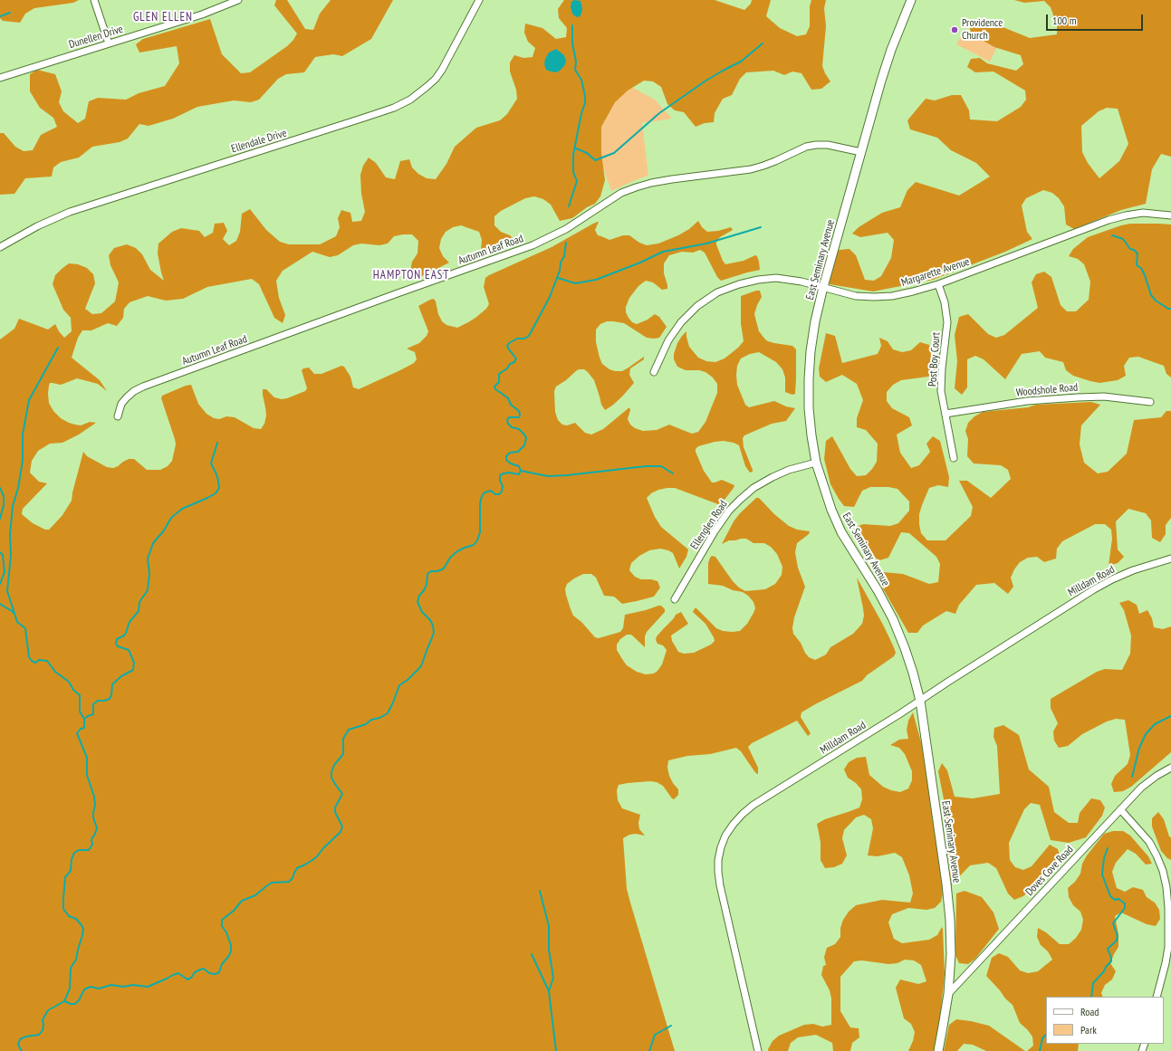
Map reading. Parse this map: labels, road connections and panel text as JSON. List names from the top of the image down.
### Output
{
  "streets": {
    "street": [
      "Dunellen Drive",
      "Ellendale Drive",
      "Autumn Leaf Road",
      "East Seminary Avenue",
      "Margarette Avenue",
      "Post Boy Court",
      "Woodshole Road",
      "Ellenglen Road",
      "Milldam Road",
      "Doves Cove Road"
    ]
  },
  "crossings": [
    ["Autumn Leaf Road", "East Seminary Avenue"],
    ["East Seminary Avenue", "Margarette Avenue"],
    ["East Seminary Avenue", "Ellenglen Road"],
    ["East Seminary Avenue", "Milldam Road"],
    ["East Seminary Avenue", "Doves Cove Road"],
    ["Margarette Avenue", "Post Boy Court"],
    ["Post Boy Court", "Woodshole Road"]
  ],
  "districts": ["GLEN ELLEN", "HAMPTON EAST"],
  "places": ["Providence Church"],
  "legend": ["Road", "Park"],
  "scale_bar": "100 m"
}
